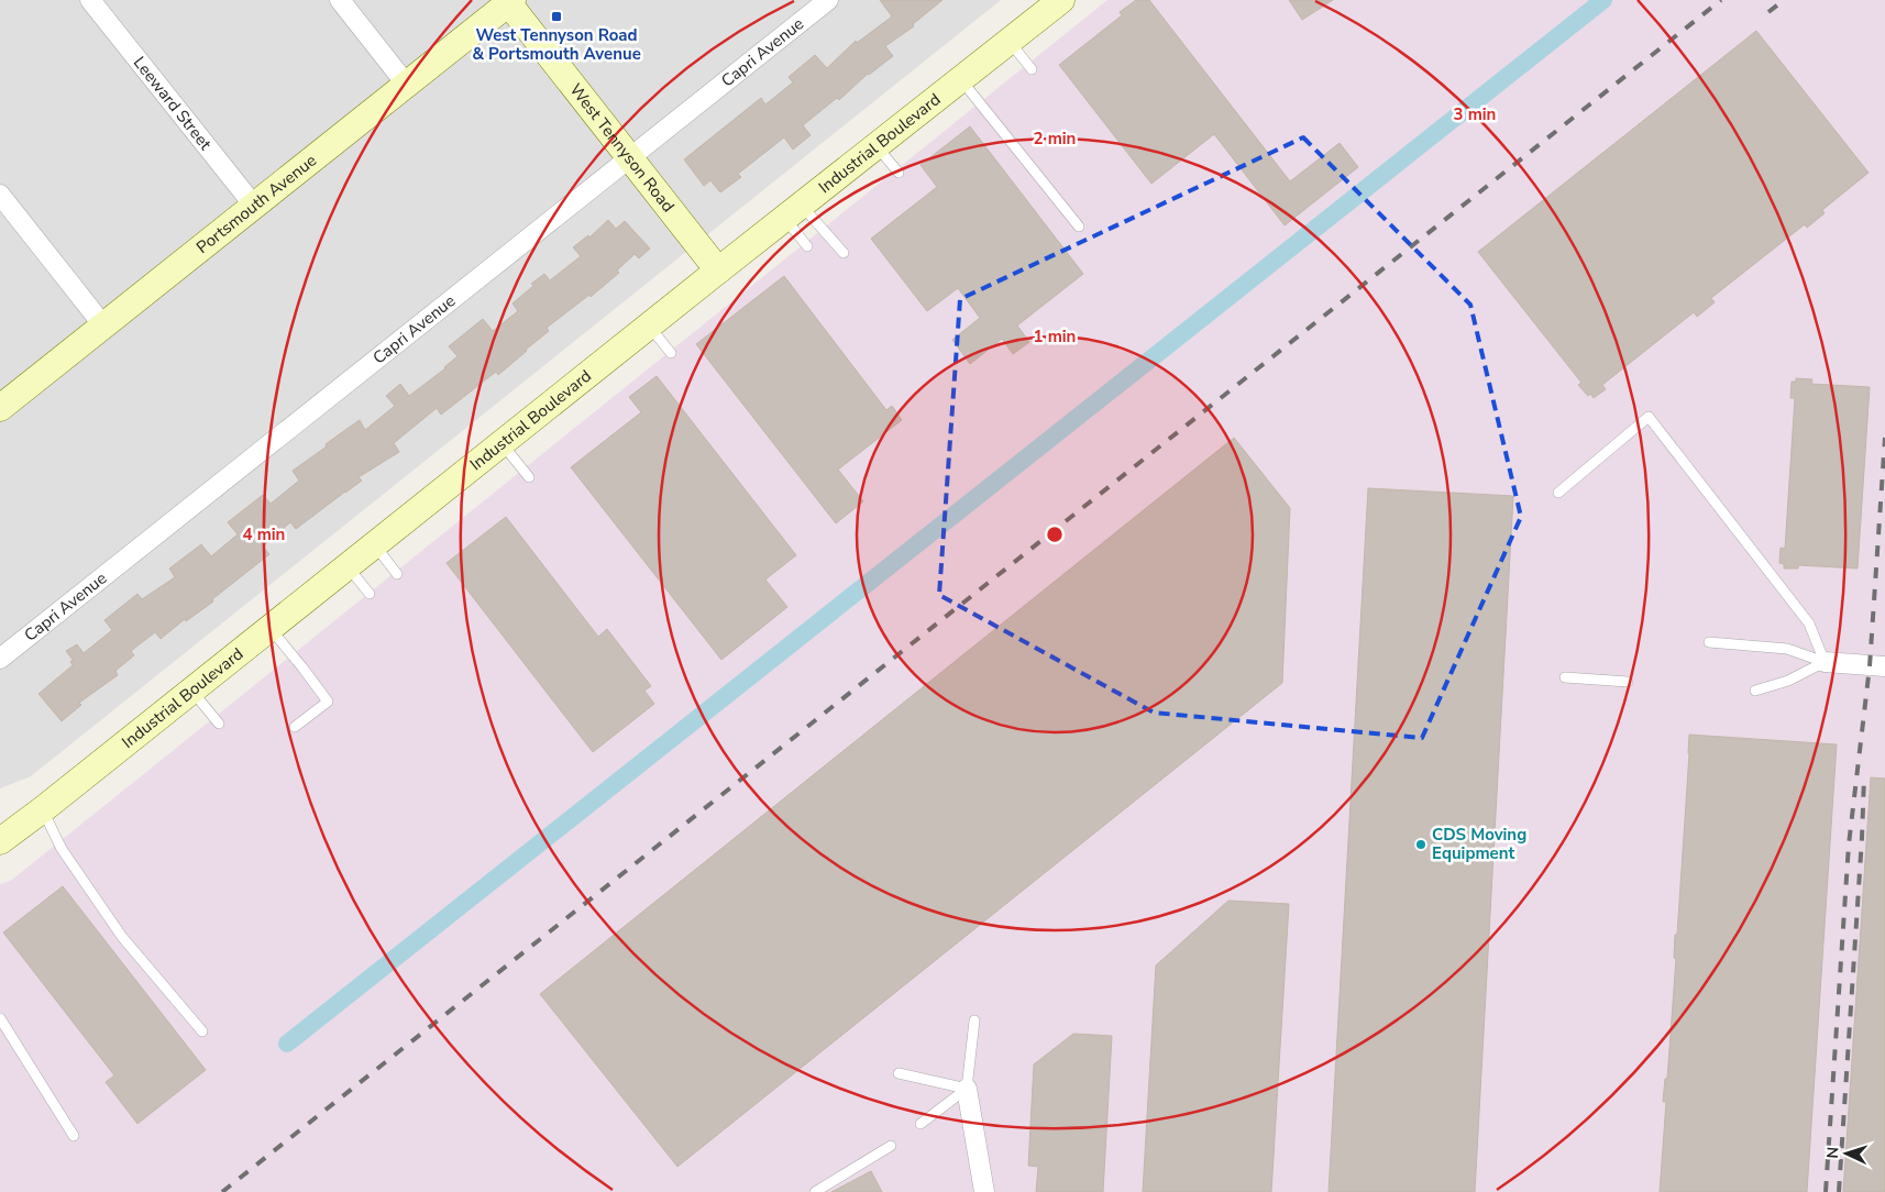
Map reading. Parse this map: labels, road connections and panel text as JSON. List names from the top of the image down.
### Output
{
  "streets": {
    "main road": ["Industrial Boulevard", "West Tennyson Road", "Portsmouth Avenue"],
    "street": ["Capri Avenue", "Leeward Street"]
  },
  "crossings": [
    ["Capri Avenue", "West Tennyson Road"],
    ["Leeward Street", "Portsmouth Avenue"],
    ["Industrial Boulevard", "West Tennyson Road"],
    ["West Tennyson Road", "Portsmouth Avenue"]
  ],
  "places": {
    "transit": ["West Tennyson Road & Portsmouth Avenue"],
    "other": ["CDS Moving Equipment"]
  },
  "north": "left",
  "rings": [
    "3 min",
    "2 min",
    "1 min",
    "4 min"
  ]
}
